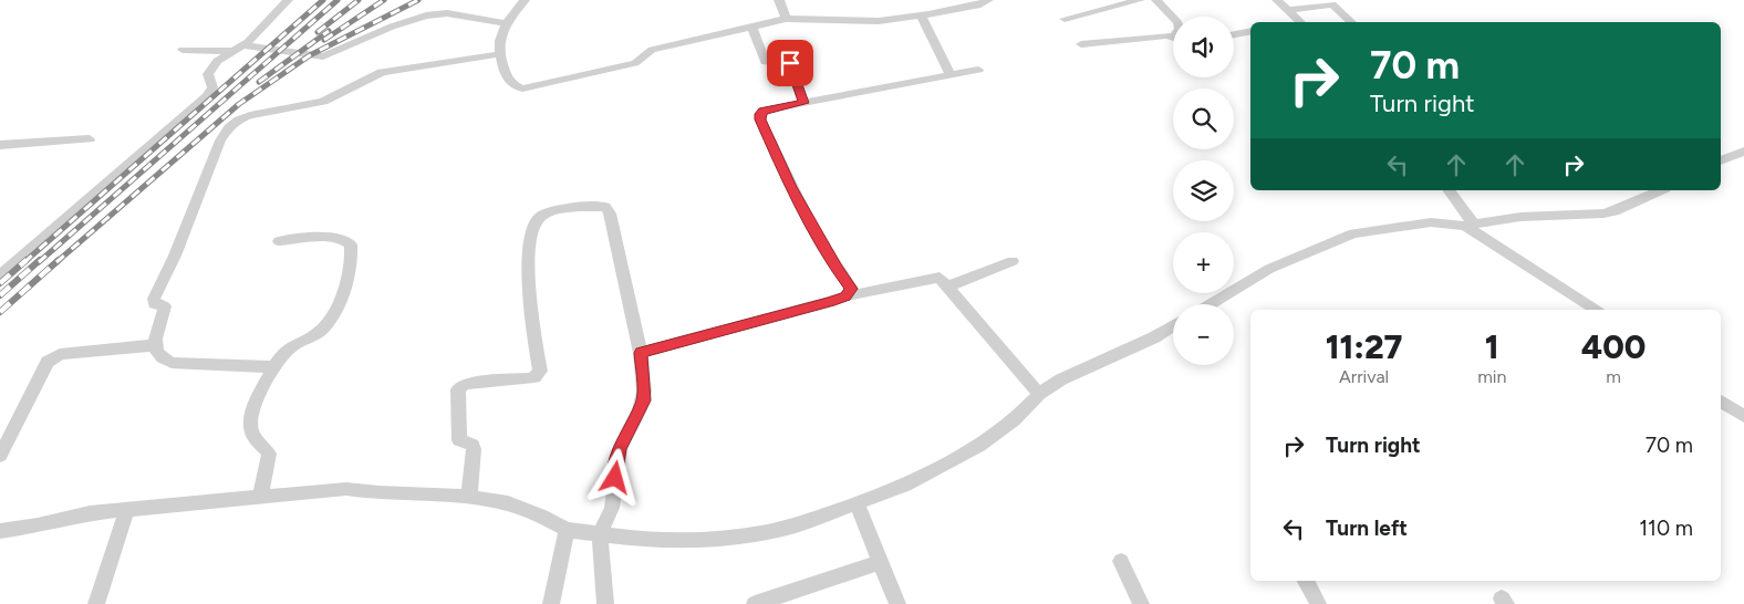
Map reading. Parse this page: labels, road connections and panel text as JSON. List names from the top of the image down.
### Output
{
  "page": {
    "map_buttons": ["+", "−"],
    "turn": ["70 m", "Turn right"],
    "eta": [
      "11:27",
      "Arrival",
      "1",
      "min",
      "400",
      "m"
    ],
    "list": [
      {
        "name": "Turn right",
        "value": "70 m"
      },
      {
        "name": "Turn left",
        "value": "110 m"
      }
    ]
  }
}
